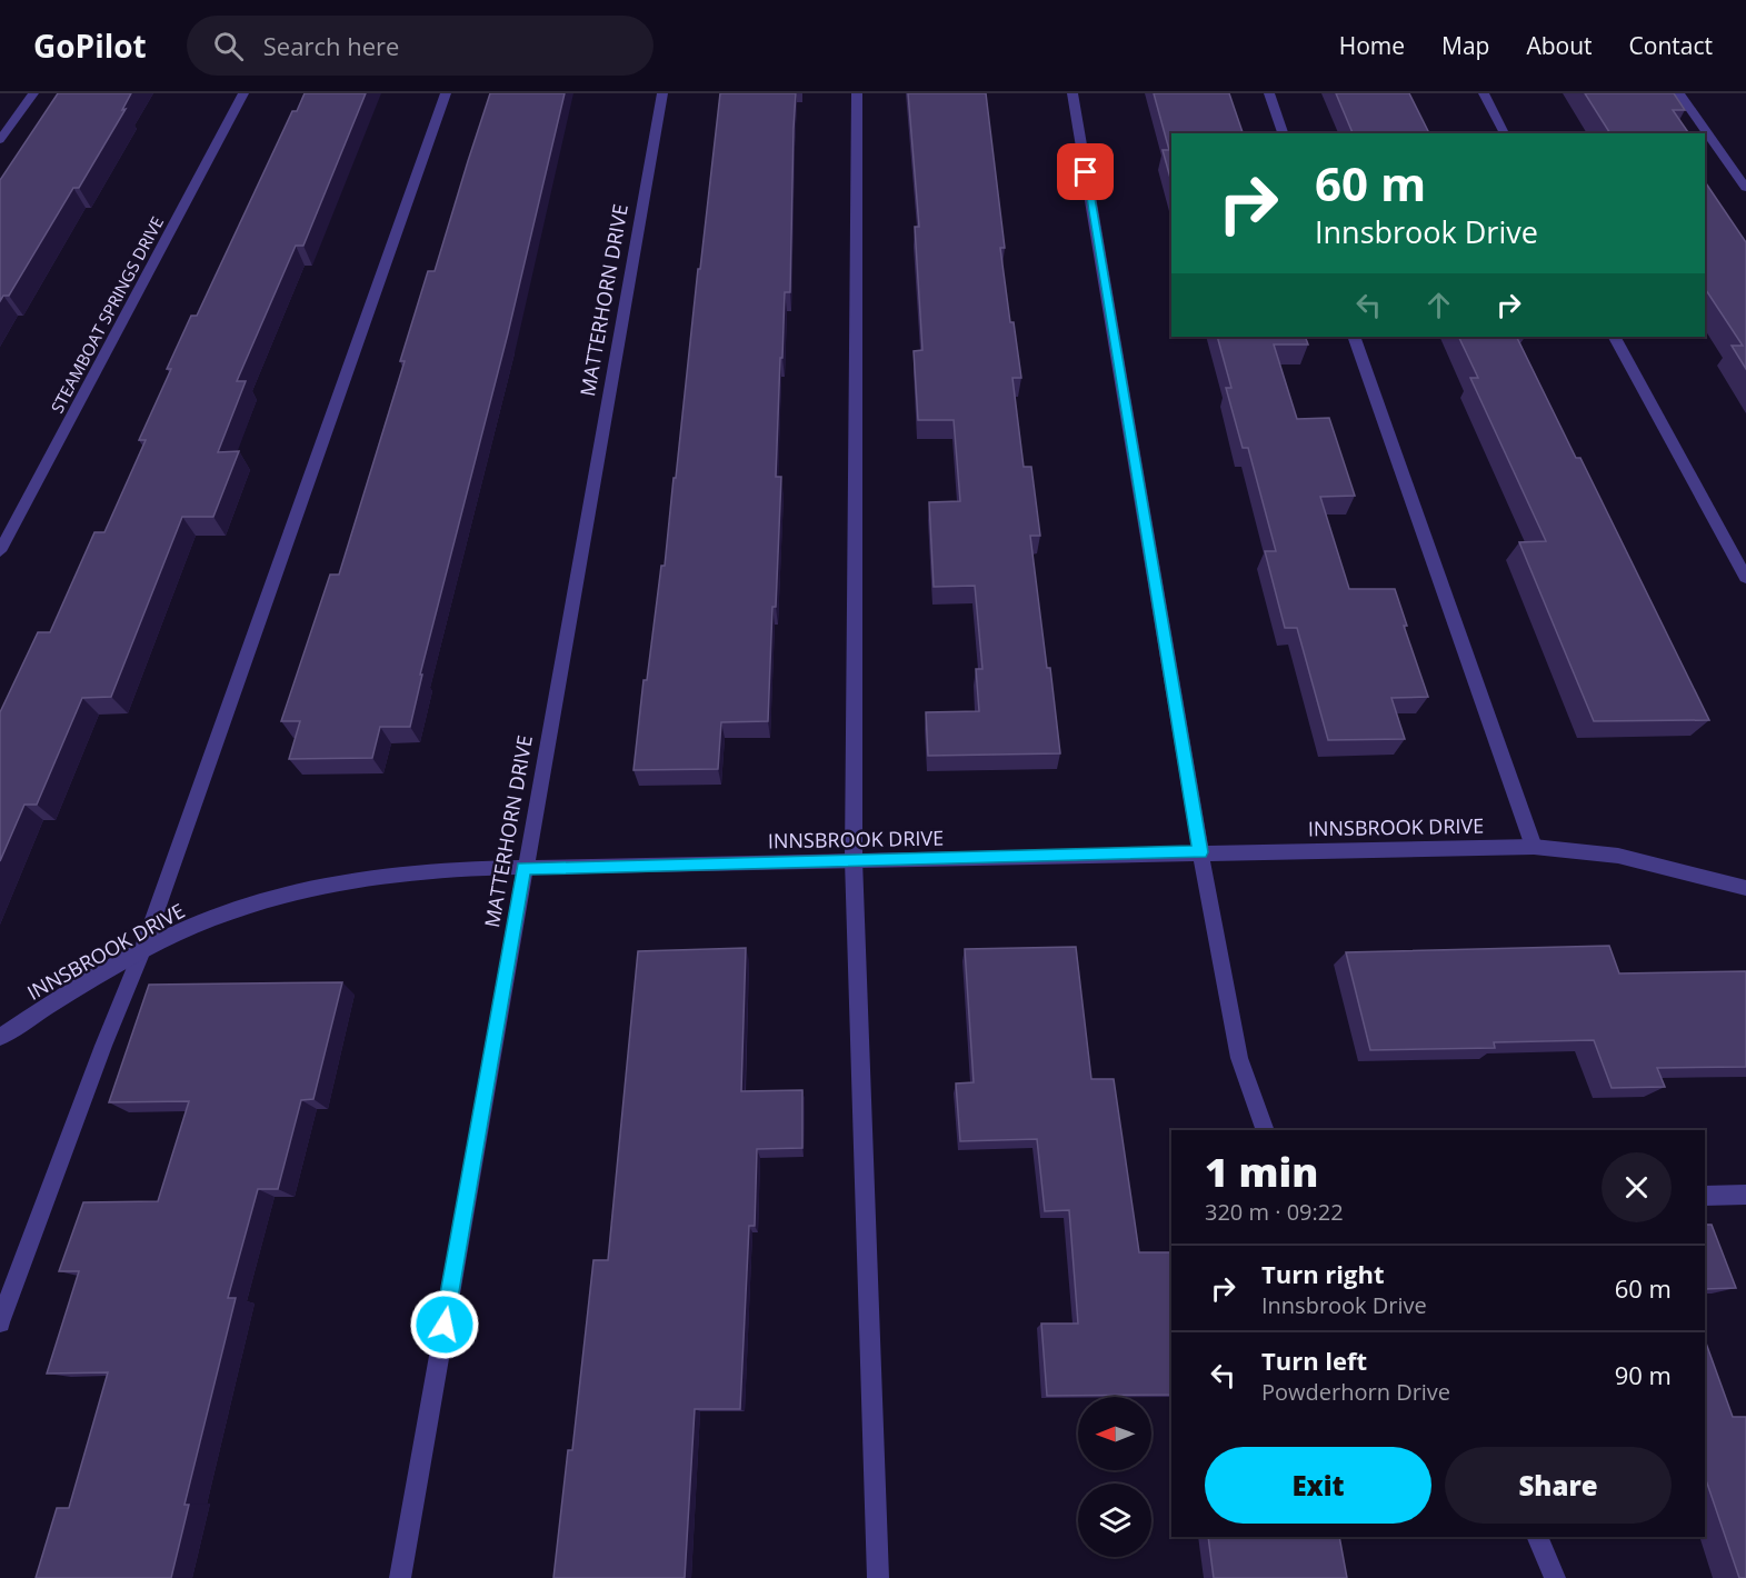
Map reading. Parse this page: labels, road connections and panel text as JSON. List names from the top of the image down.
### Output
{
  "streets": {
    "street": ["MATTERHORN DRIVE", "STEAMBOAT SPRINGS DRIVE", "INNSBROOK DRIVE"]
  },
  "crossings": [
    ["MATTERHORN DRIVE", "INNSBROOK DRIVE"]
  ],
  "north": "left",
  "page": {
    "header": "GoPilot",
    "search": "Search here",
    "nav": [
      "Home",
      "Map",
      "About",
      "Contact"
    ],
    "turn": ["60 m", "Innsbrook Drive"],
    "heading": ["1 min", "320 m · 09:22"],
    "list": [
      {
        "name": "Turn right",
        "note": "Innsbrook Drive",
        "value": "60 m"
      },
      {
        "name": "Turn left",
        "note": "Powderhorn Drive",
        "value": "90 m"
      }
    ],
    "buttons": ["Exit", "Share"]
  }
}
